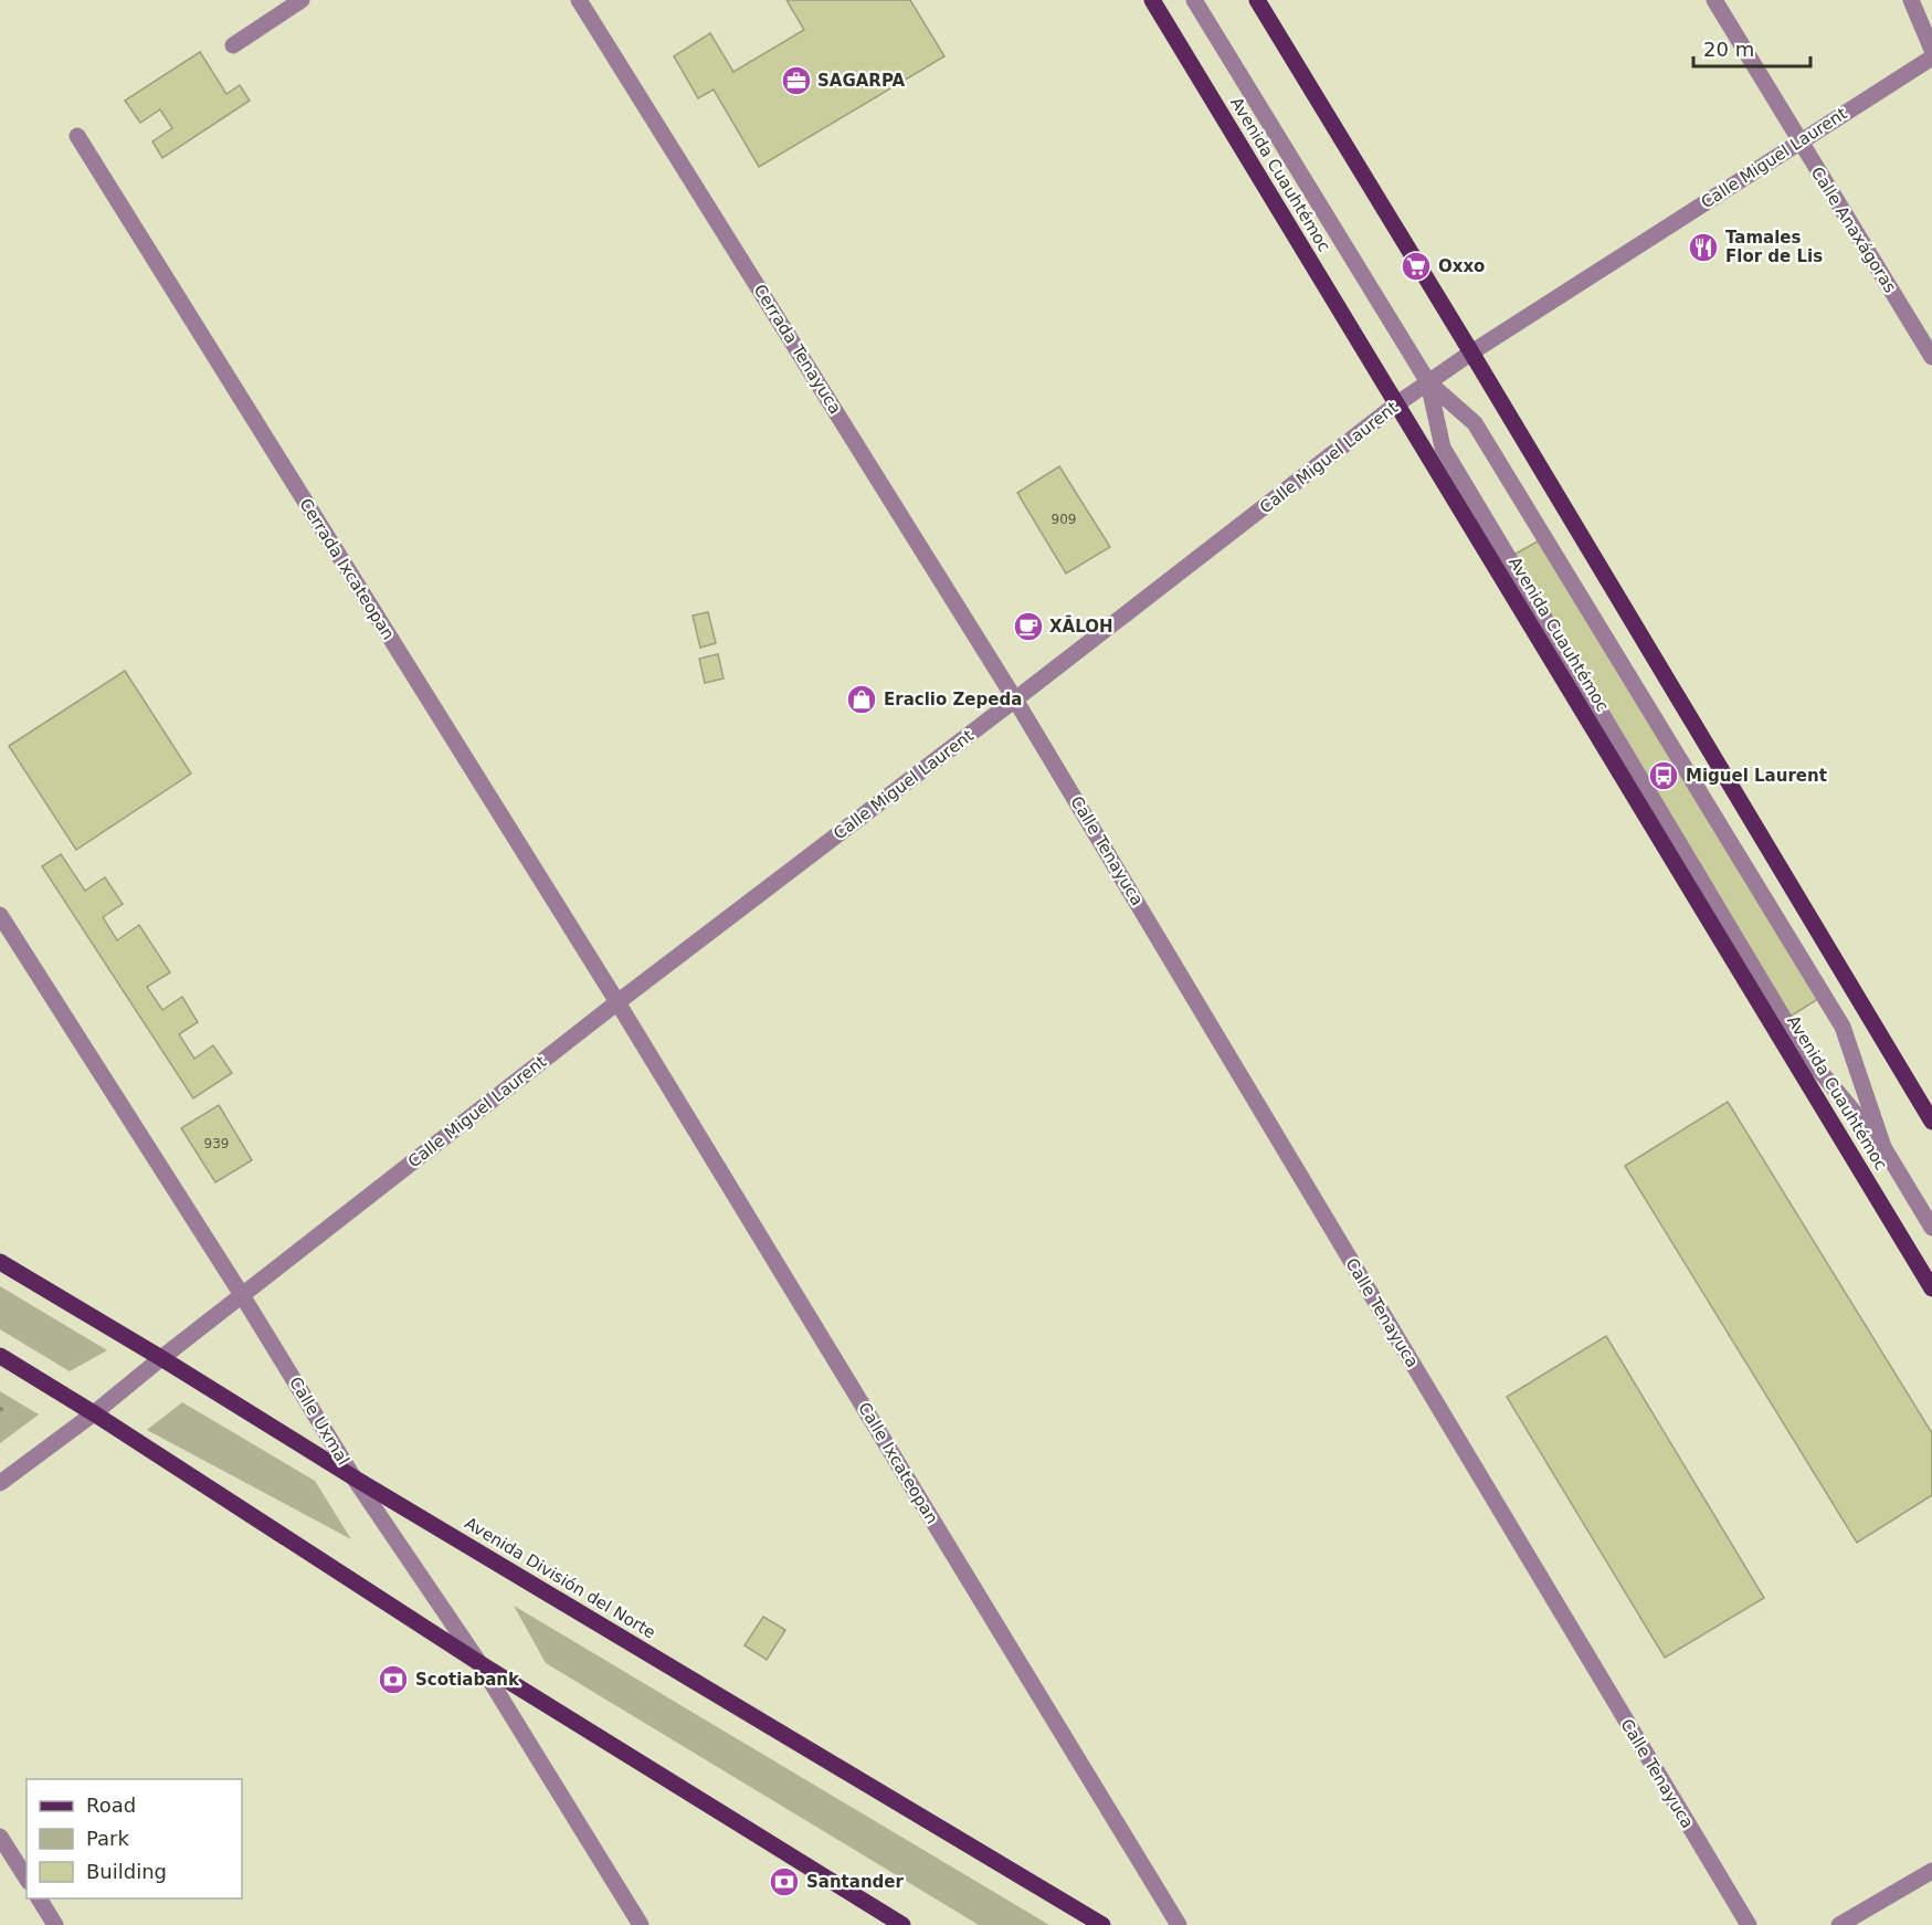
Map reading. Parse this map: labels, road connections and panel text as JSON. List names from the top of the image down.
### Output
{
  "streets": {
    "main road": ["Avenida Cuauhtémoc", "Avenida División del Norte"],
    "street": [
      "Calle Miguel Laurent",
      "Calle Anaxágoras",
      "Cerrada Tenayuca",
      "Cerrada Ixcateopan",
      "Calle Tenayuca",
      "Calle Uxmal",
      "Calle Ixcateopan"
    ]
  },
  "crossings": [
    ["Calle Miguel Laurent", "Avenida Cuauhtémoc"],
    ["Calle Miguel Laurent", "Calle Anaxágoras"],
    ["Calle Miguel Laurent", "Cerrada Tenayuca"],
    ["Calle Miguel Laurent", "Cerrada Ixcateopan"],
    ["Calle Miguel Laurent", "Calle Tenayuca"],
    ["Calle Miguel Laurent", "Calle Uxmal"],
    ["Calle Miguel Laurent", "Calle Ixcateopan"],
    ["Calle Miguel Laurent", "Avenida División del Norte"],
    ["Cerrada Tenayuca", "Calle Tenayuca"],
    ["Cerrada Ixcateopan", "Calle Ixcateopan"],
    ["Calle Uxmal", "Avenida División del Norte"]
  ],
  "places": {
    "office": ["SAGARPA"],
    "restaurant": ["Tamales Flor de Lis"],
    "supermarket": ["Oxxo"],
    "cafe": ["XĀLOH"],
    "shop": ["Eraclio Zepeda"],
    "bus stop": ["Miguel Laurent"],
    "bank": ["Scotiabank", "Santander"]
  },
  "house_numbers": ["909", "939"],
  "legend": ["Road", "Park", "Building"],
  "scale_bar": "20 m"
}
